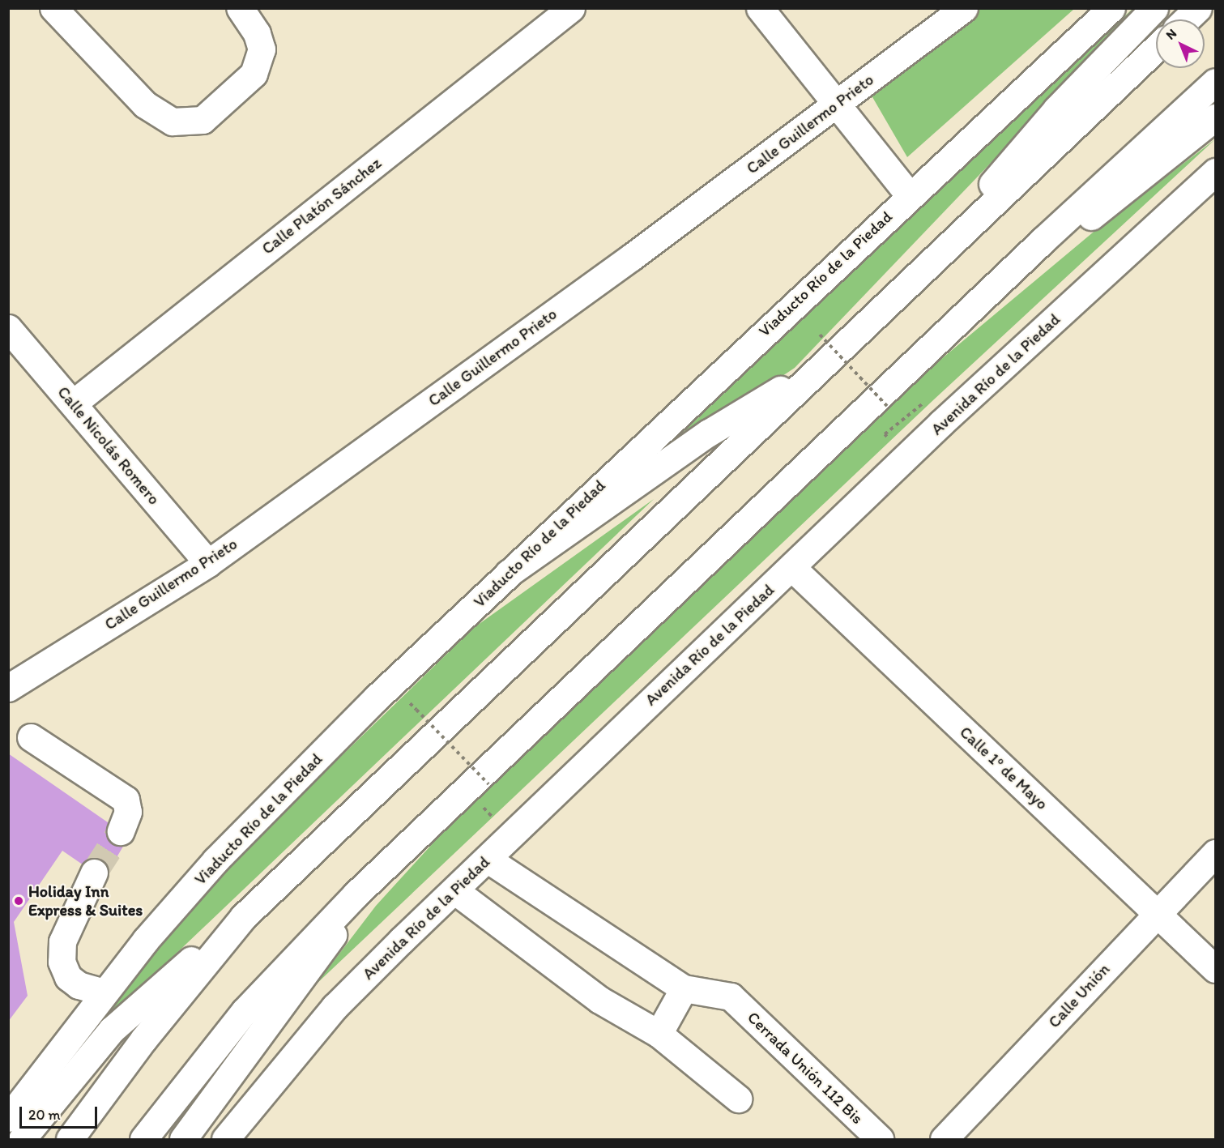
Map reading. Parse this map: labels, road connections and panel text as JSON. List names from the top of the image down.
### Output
{
  "streets": {
    "main road": [
      "Calle Guillermo Prieto",
      "Calle Platón Sánchez",
      "Viaducto Río de la Piedad",
      "Avenida Río de la Piedad",
      "Calle Nicolás Romero",
      "Calle 1º de Mayo",
      "Calle Unión",
      "Cerrada Unión 112 Bis"
    ]
  },
  "crossings": [
    ["Calle Guillermo Prieto", "Calle Nicolás Romero"],
    ["Calle Platón Sánchez", "Calle Nicolás Romero"],
    ["Avenida Río de la Piedad", "Calle 1º de Mayo"],
    ["Calle 1º de Mayo", "Calle Unión"]
  ],
  "places": ["Holiday Inn Express & Suites"],
  "scale_bar": "20 m",
  "north": "top left"
}
